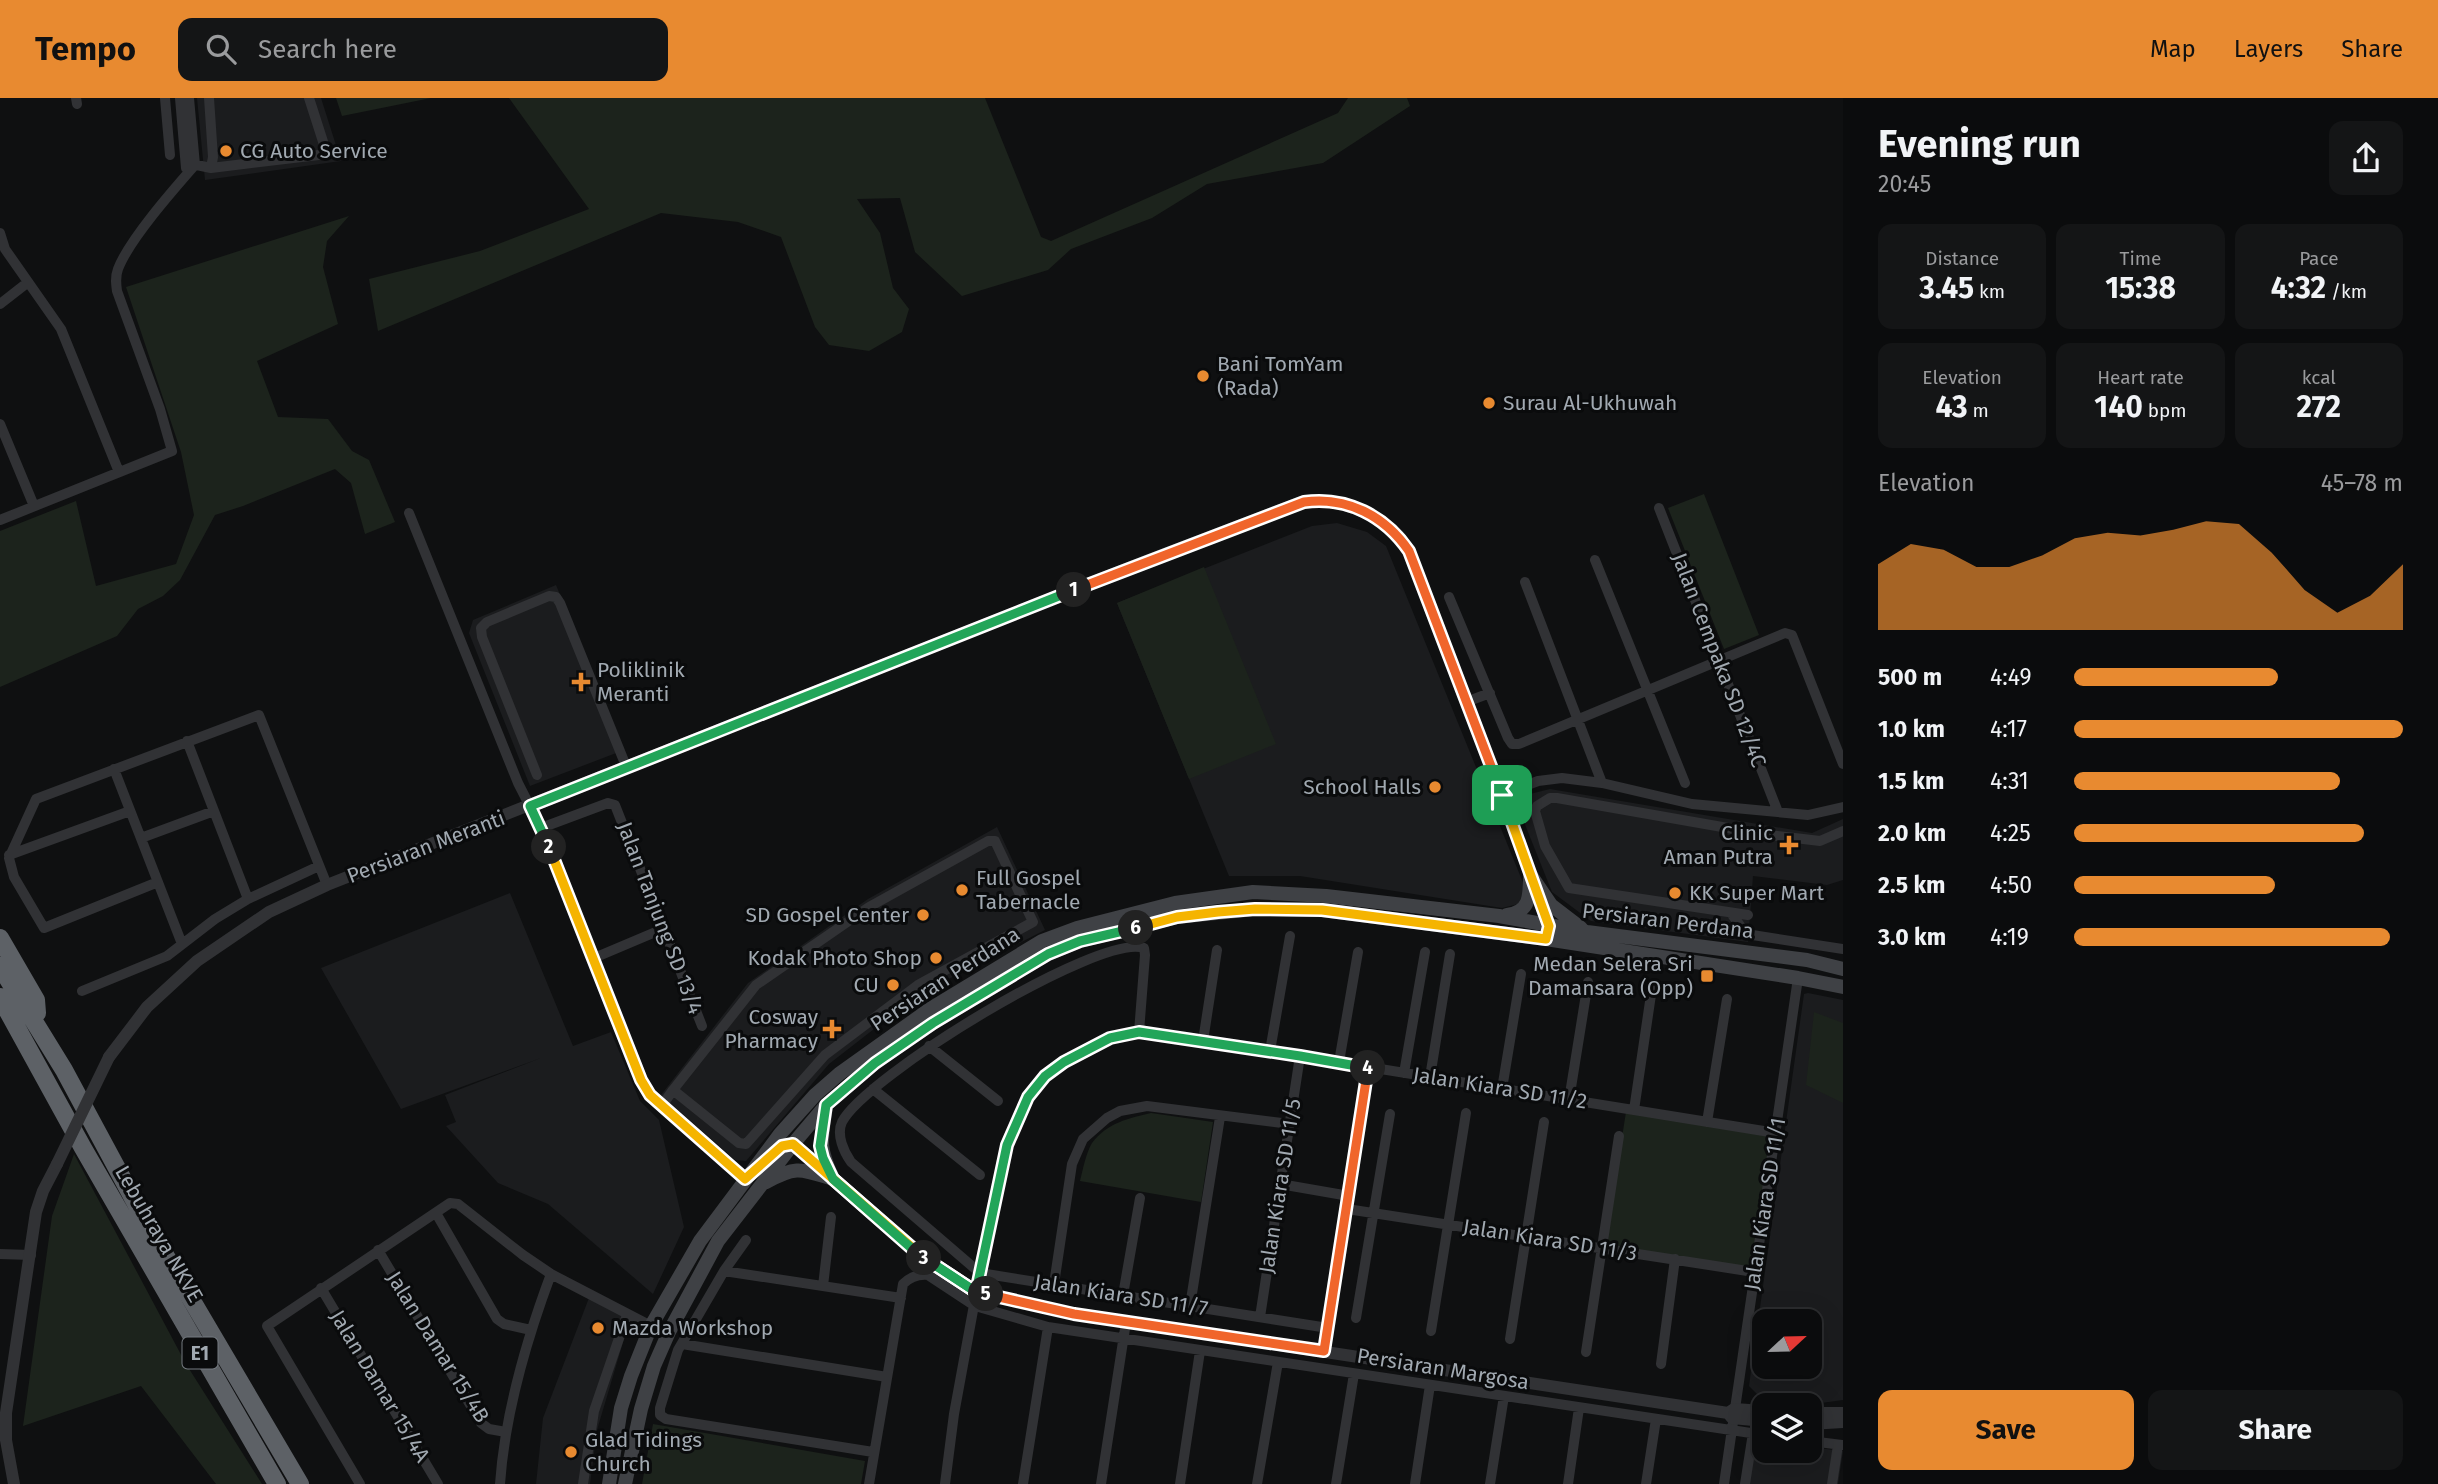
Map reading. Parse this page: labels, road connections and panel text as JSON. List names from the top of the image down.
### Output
{
  "streets": {
    "highway": ["Lebuhraya NKVE", "E1"],
    "main road": ["Persiaran Perdana"],
    "street": [
      "Jalan Cempaka SD 12/4C",
      "Persiaran Meranti",
      "Jalan Tanjung SD 13/4",
      "Jalan Kiara SD 11/2",
      "Jalan Kiara SD 11/5",
      "Jalan Kiara SD 11/1",
      "Jalan Kiara SD 11/3",
      "Jalan Kiara SD 11/7",
      "Jalan Damar 15/4B",
      "Persiaran Margosa",
      "Jalan Damar 15/4A"
    ]
  },
  "crossings": [
    ["Persiaran Meranti", "Persiaran Perdana"],
    ["Persiaran Perdana", "Jalan Kiara SD 11/1"],
    ["Persiaran Perdana", "Persiaran Margosa"],
    ["Jalan Kiara SD 11/2", "Jalan Kiara SD 11/5"],
    ["Jalan Kiara SD 11/2", "Jalan Kiara SD 11/1"],
    ["Jalan Kiara SD 11/2", "Jalan Kiara SD 11/7"],
    ["Jalan Kiara SD 11/2", "Persiaran Margosa"],
    ["Jalan Kiara SD 11/5", "Jalan Kiara SD 11/7"],
    ["Jalan Kiara SD 11/1", "Jalan Kiara SD 11/3"],
    ["Jalan Kiara SD 11/1", "Persiaran Margosa"],
    ["Lebuhraya NKVE", "E1"]
  ],
  "places": {
    "other": [
      "CG Auto Service",
      "Bani TomYam (Rada)",
      "Surau Al-Ukhuwah",
      "School Halls",
      "Full Gospel Tabernacle",
      "KK Super Mart",
      "SD Gospel Center",
      "Kodak Photo Shop",
      "CU",
      "Mazda Workshop",
      "Glad Tidings Church"
    ],
    "health": ["Poliklinik Meranti", "Clinic Aman Putra", "Cosway Pharmacy"],
    "transit": ["Medan Selera Sri Damansara (Opp)"]
  },
  "north": "right",
  "page": {
    "header": "Tempo",
    "search": "Search here",
    "nav": ["Map", "Layers", "Share"],
    "heading": ["Evening run", "20:45"],
    "stats": [
      ["Distance", "3.45 km"],
      ["Time", "15:38"],
      ["Pace", "4:32 /km"],
      ["Elevation", "43 m"],
      ["Heart rate", "140 bpm"],
      ["kcal", "272"]
    ],
    "chart": ["Elevation", "45–78 m"],
    "pins": [
      "1",
      "2",
      "6",
      "4",
      "3",
      "5"
    ],
    "list": [
      {
        "name": "500 m",
        "note": "4:49"
      },
      {
        "name": "1.0 km",
        "note": "4:17"
      },
      {
        "name": "1.5 km",
        "note": "4:31"
      },
      {
        "name": "2.0 km",
        "note": "4:25"
      },
      {
        "name": "2.5 km",
        "note": "4:50"
      },
      {
        "name": "3.0 km",
        "note": "4:19"
      }
    ],
    "buttons": ["Save", "Share"]
  }
}
